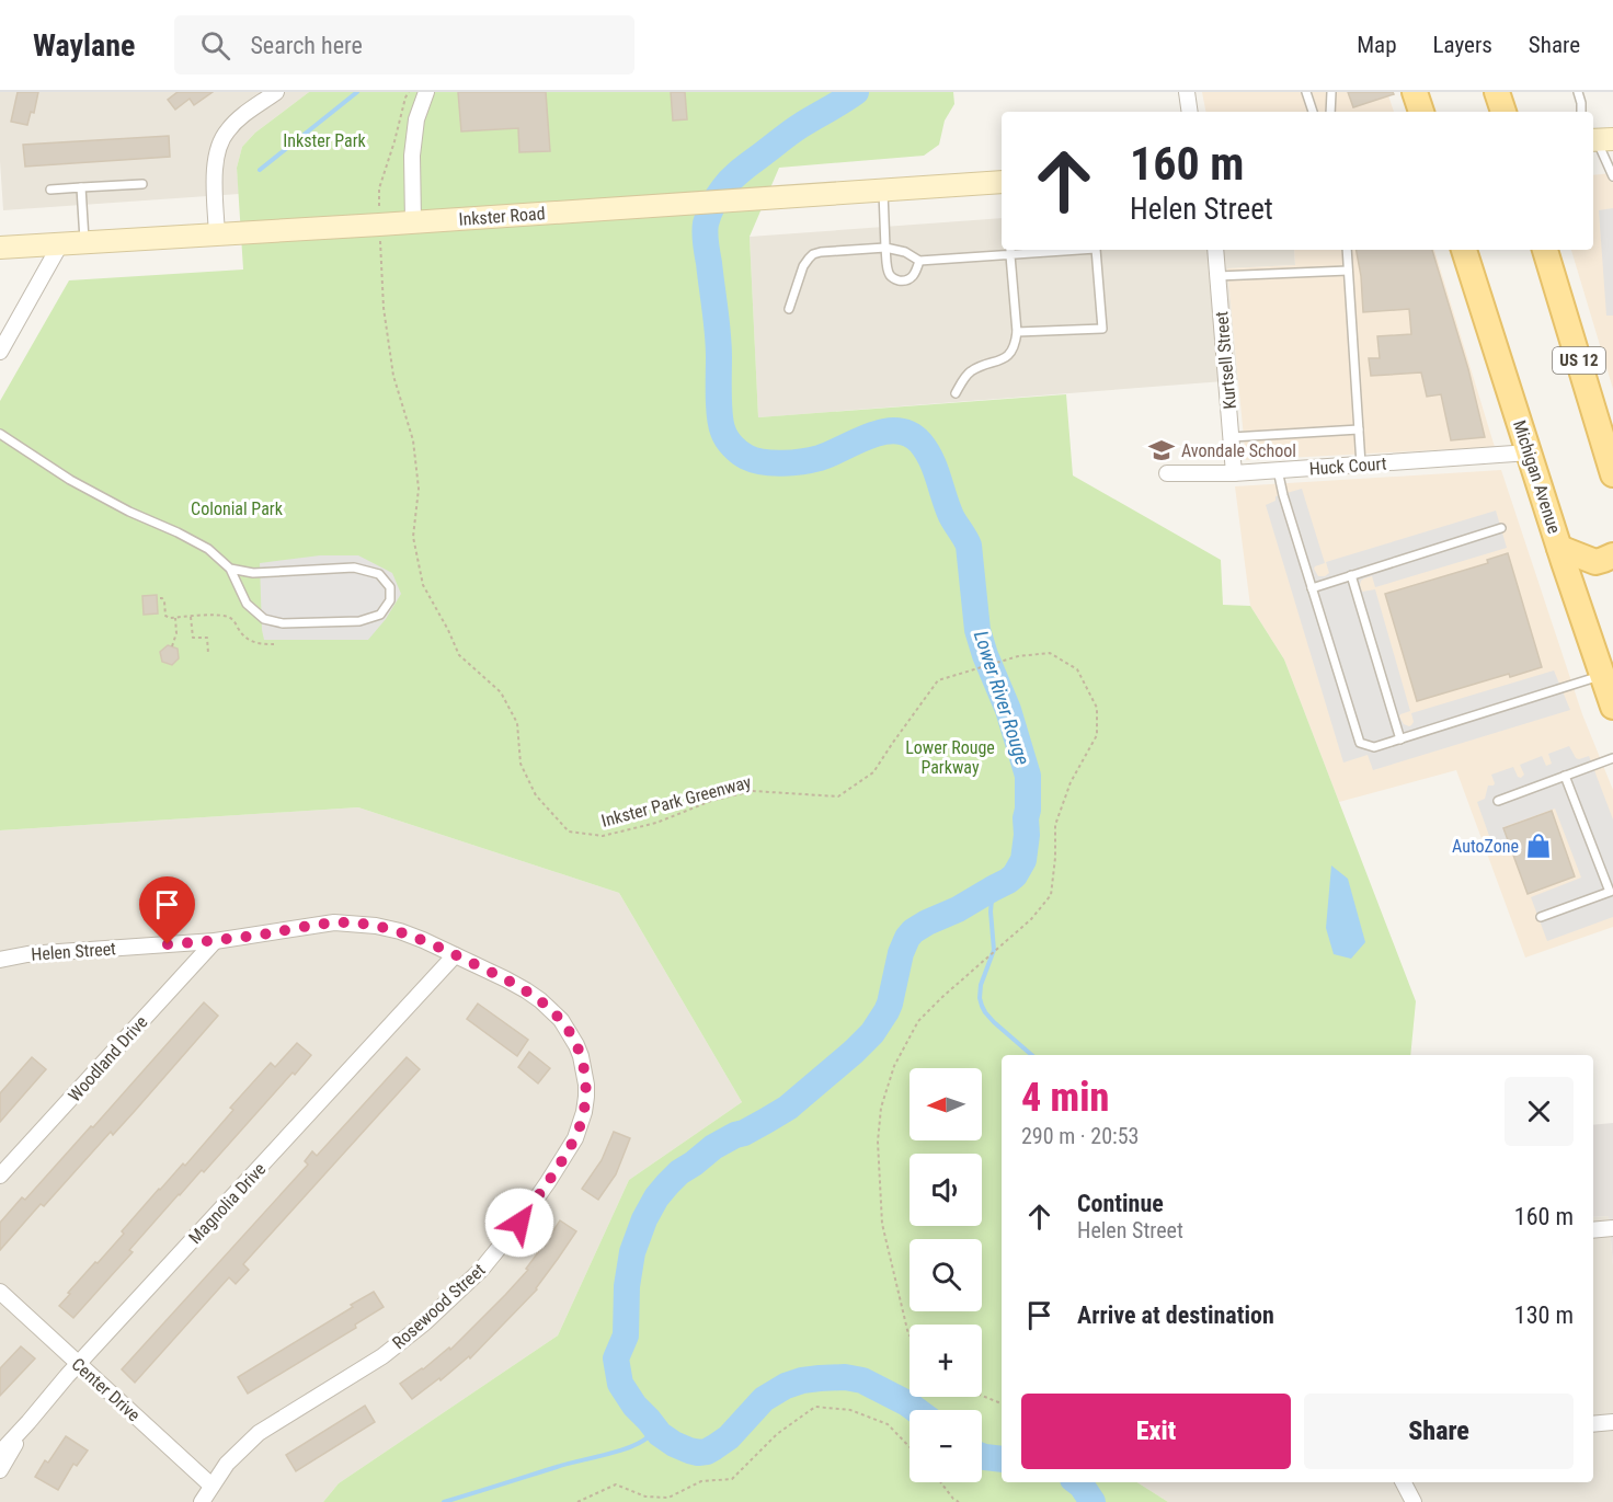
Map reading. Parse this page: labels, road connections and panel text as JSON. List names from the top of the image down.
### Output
{
  "streets": {
    "main road": ["Inkster Road", "US 12", "Michigan Avenue"],
    "street": [
      "Kurtsell Street",
      "Huck Court",
      "Helen Street",
      "Woodland Drive",
      "Magnolia Drive",
      "Rosewood Street",
      "Center Drive"
    ],
    "path": ["Inkster Park Greenway"]
  },
  "crossings": [
    ["Kurtsell Street", "Huck Court"],
    ["Huck Court", "Michigan Avenue"],
    ["Helen Street", "Woodland Drive"],
    ["Helen Street", "Magnolia Drive"],
    ["Helen Street", "Rosewood Street"],
    ["Magnolia Drive", "Rosewood Street"],
    ["Magnolia Drive", "Center Drive"],
    ["Rosewood Street", "Center Drive"]
  ],
  "water": ["Lower River Rouge"],
  "parks": ["Inkster Park", "Colonial Park", "Lower Rouge Parkway"],
  "places": {
    "school or university": ["Avondale School"],
    "shop": ["AutoZone"]
  },
  "north": "left",
  "page": {
    "header": "Waylane",
    "search": "Search here",
    "nav": ["Map", "Layers", "Share"],
    "turn": ["160 m", "Helen Street"],
    "heading": ["4 min", "290 m · 20:53"],
    "map_buttons": ["+", "−"],
    "list": [
      {
        "name": "Continue",
        "note": "Helen Street",
        "value": "160 m"
      },
      {
        "name": "Arrive at destination",
        "value": "130 m"
      }
    ],
    "buttons": ["Exit", "Share"]
  }
}
